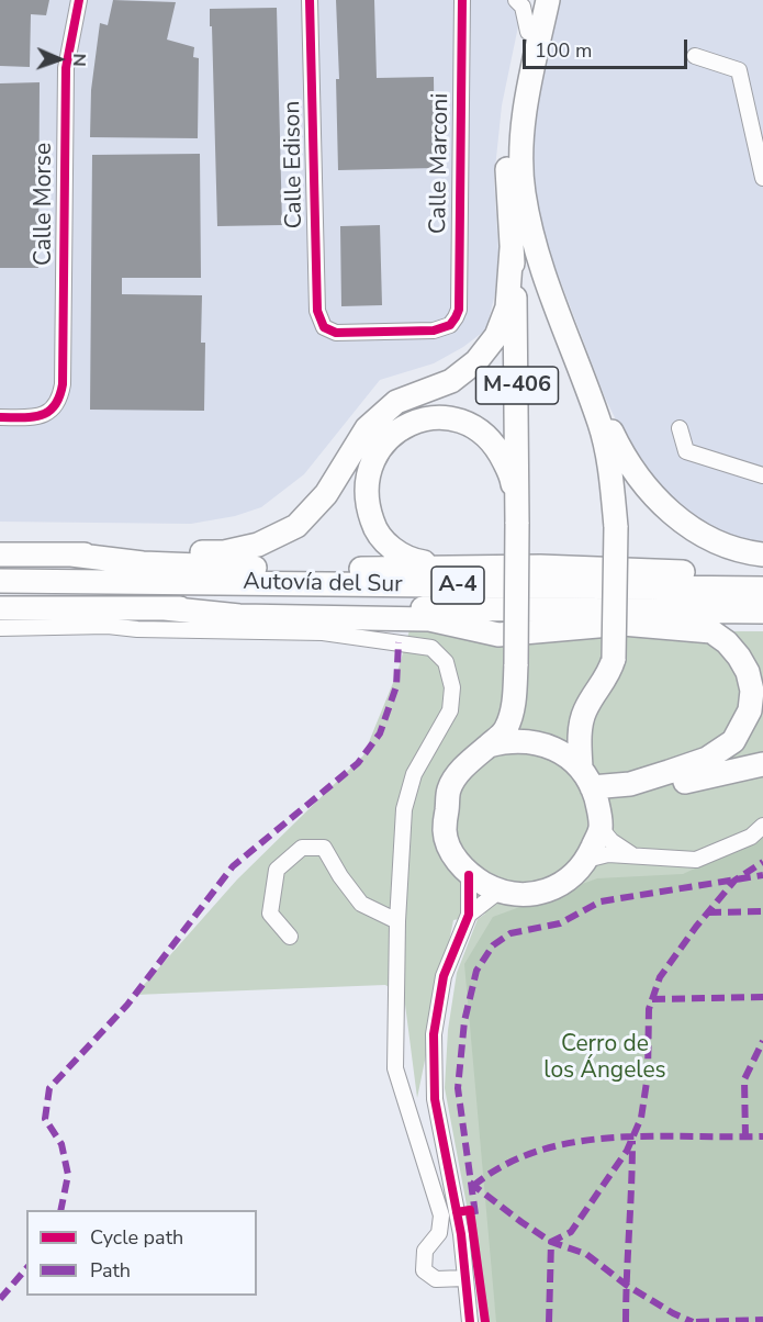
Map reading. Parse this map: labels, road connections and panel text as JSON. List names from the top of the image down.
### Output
{
  "streets": {
    "highway": ["M-406", "Autovía del Sur", "A-4"],
    "street": ["Calle Marconi", "Calle Edison", "Calle Morse"]
  },
  "crossings": [
    ["Calle Marconi", "Calle Edison"]
  ],
  "parks": ["Cerro de los Ángeles"],
  "legend": ["Cycle path", "Path"],
  "scale_bar": "100 m",
  "north": "right"
}
